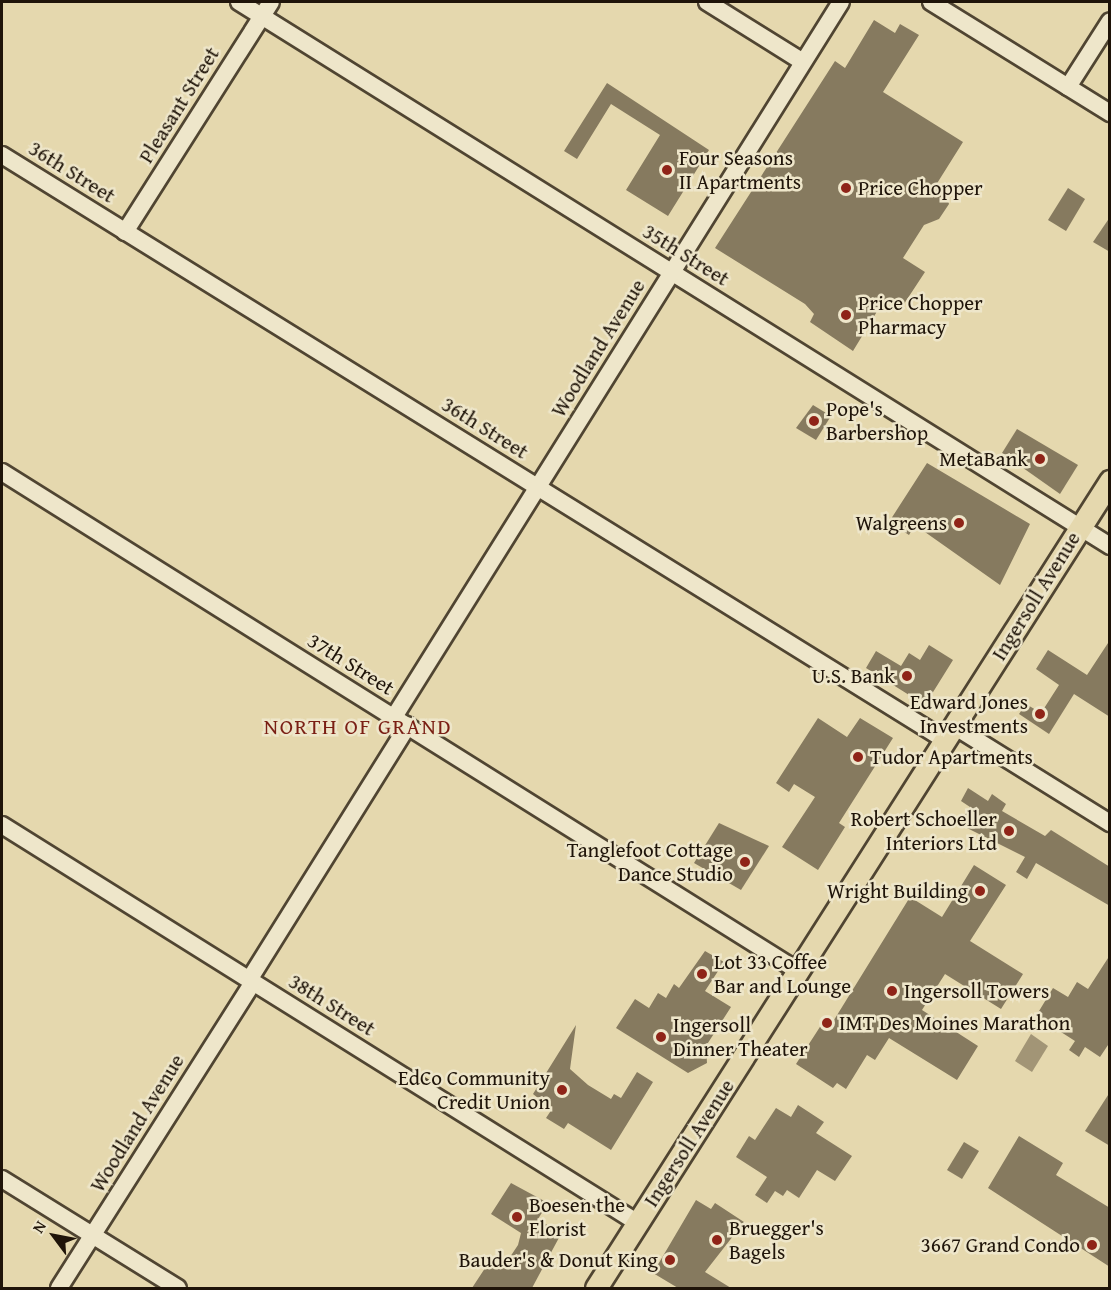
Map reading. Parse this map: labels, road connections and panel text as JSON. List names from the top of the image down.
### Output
{
  "streets": {
    "main road": ["Ingersoll Avenue"],
    "street": [
      "Pleasant Street",
      "36th Street",
      "35th Street",
      "Woodland Avenue",
      "37th Street",
      "38th Street"
    ]
  },
  "crossings": [
    ["Pleasant Street", "36th Street"],
    ["Pleasant Street", "35th Street"],
    ["36th Street", "Woodland Avenue"],
    ["36th Street", "Ingersoll Avenue"],
    ["35th Street", "Woodland Avenue"],
    ["35th Street", "Ingersoll Avenue"],
    ["Woodland Avenue", "37th Street"],
    ["Woodland Avenue", "38th Street"],
    ["Ingersoll Avenue", "37th Street"],
    ["Ingersoll Avenue", "38th Street"]
  ],
  "districts": ["NORTH OF GRAND"],
  "places": [
    "Four Seasons II Apartments",
    "Price Chopper",
    "Price Chopper Pharmacy",
    "Pope's Barbershop",
    "MetaBank",
    "Walgreens",
    "U.S. Bank",
    "Edward Jones Investments",
    "Tudor Apartments",
    "Robert Schoeller Interiors Ltd",
    "Tanglefoot Cottage Dance Studio",
    "Wright Building",
    "Lot 33 Coffee Bar and Lounge",
    "Ingersoll Towers",
    "IMT Des Moines Marathon",
    "Ingersoll Dinner Theater",
    "EdCo Community Credit Union",
    "Boesen the Florist",
    "Bruegger's Bagels",
    "3667 Grand Condo",
    "Bauder's & Donut King"
  ],
  "north": "top left"
}
